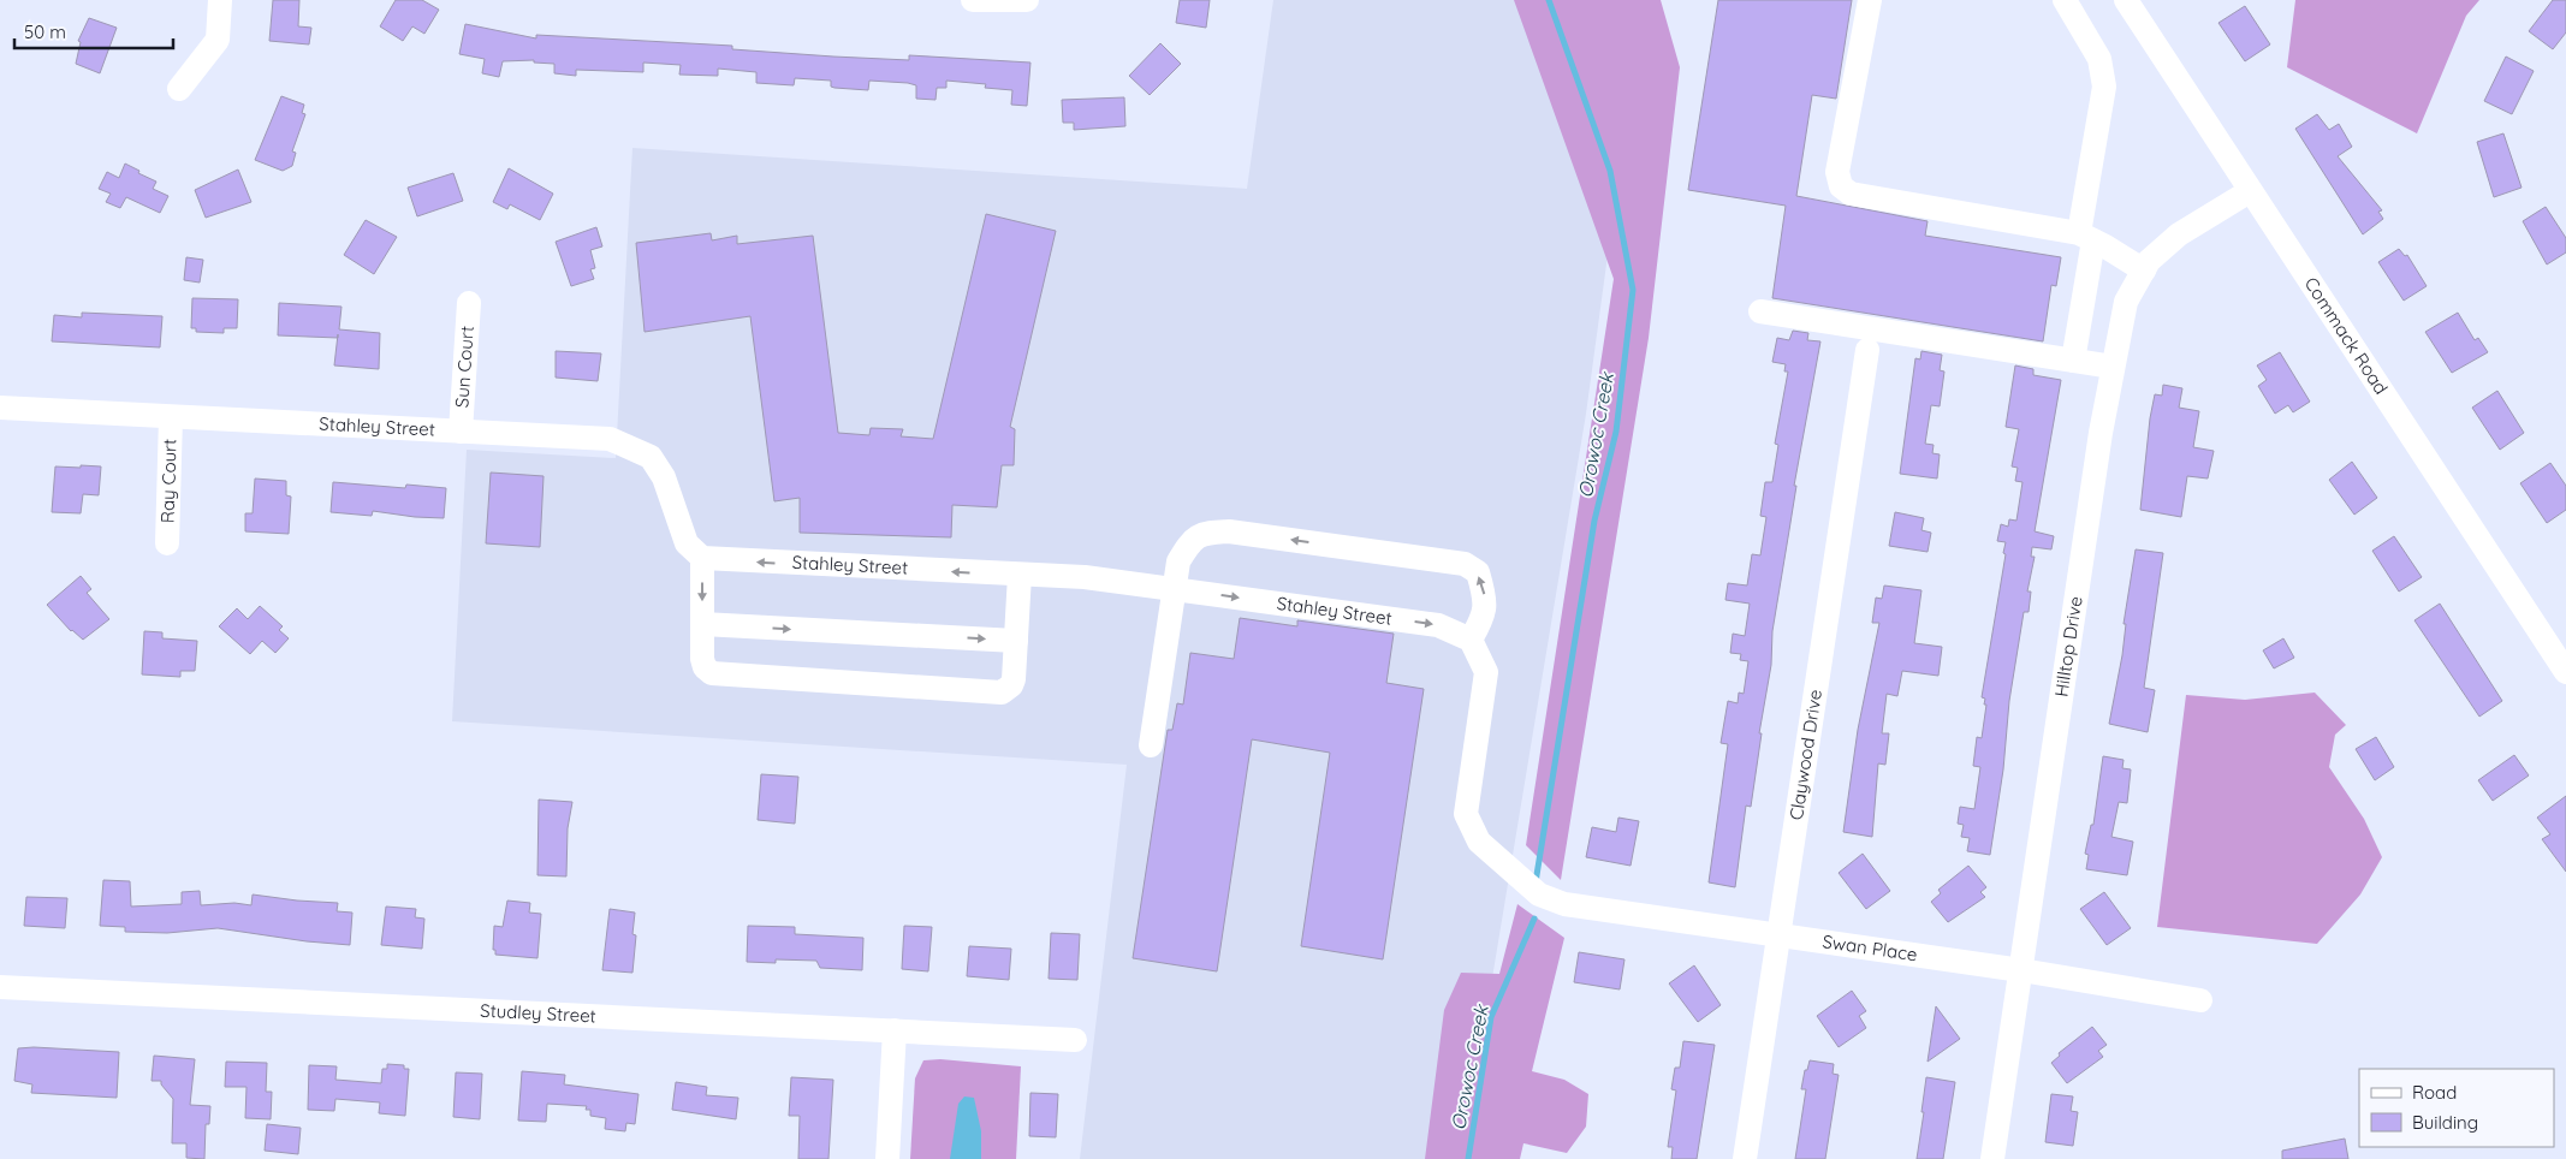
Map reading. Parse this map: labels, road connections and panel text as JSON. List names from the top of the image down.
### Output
{
  "streets": {
    "street": [
      "Commack Road",
      "Sun Court",
      "Stahley Street",
      "Ray Court",
      "Hilltop Drive",
      "Claywood Drive",
      "Swan Place",
      "Studley Street"
    ]
  },
  "crossings": [
    ["Commack Road", "Hilltop Drive"],
    ["Sun Court", "Stahley Street"],
    ["Stahley Street", "Ray Court"],
    ["Stahley Street", "Swan Place"],
    ["Hilltop Drive", "Swan Place"],
    ["Claywood Drive", "Swan Place"]
  ],
  "water": ["Orowoc Creek"],
  "legend": ["Road", "Building"],
  "scale_bar": "50 m"
}
